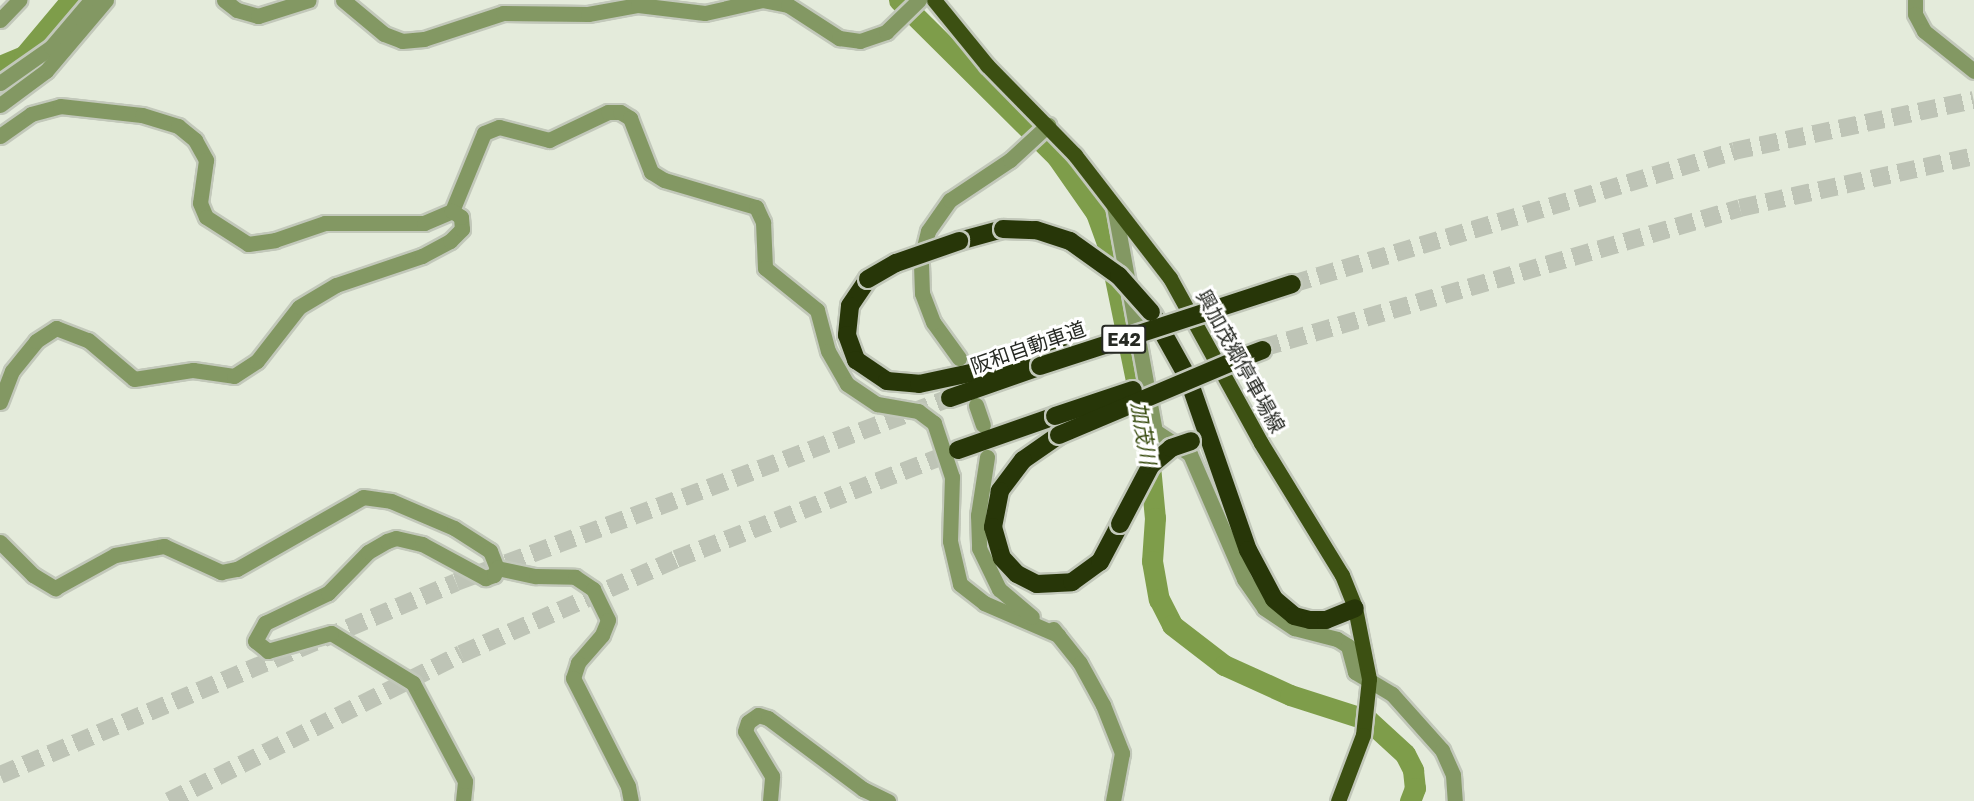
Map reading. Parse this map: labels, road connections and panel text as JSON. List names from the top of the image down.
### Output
{
  "streets": {
    "highway": ["E42", "阪和自動車道"],
    "main road": ["興加茂郷停車場線"]
  },
  "water": ["加茂川"]
}
